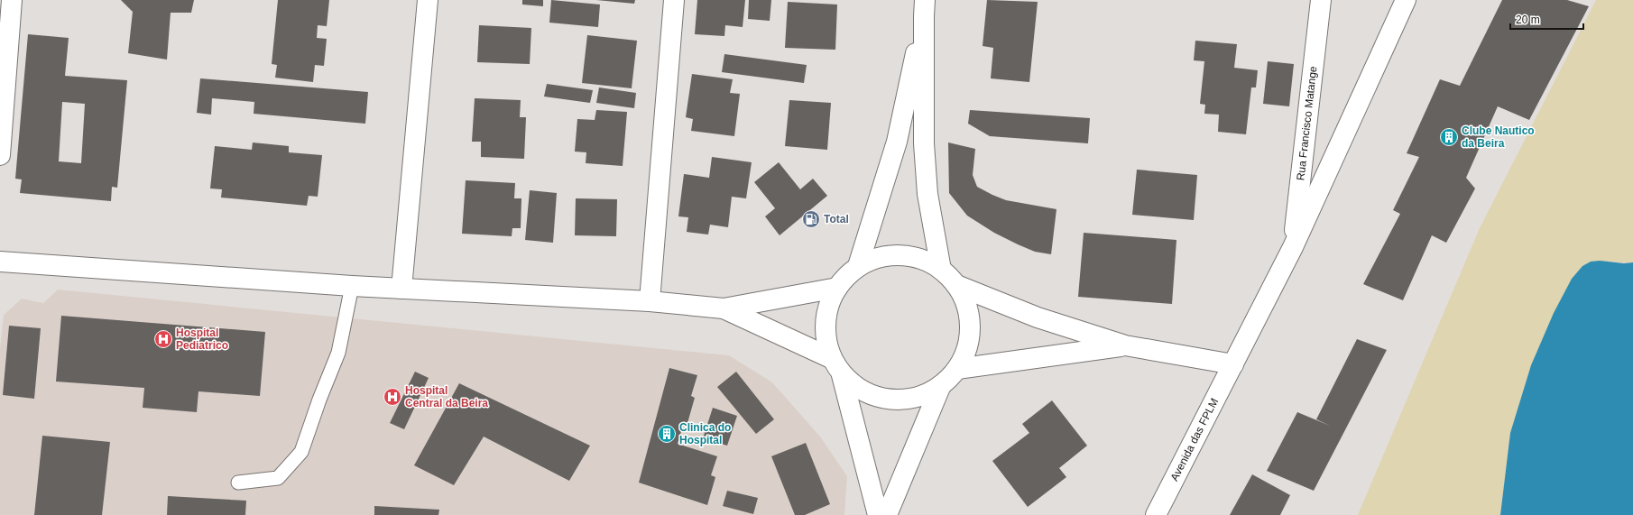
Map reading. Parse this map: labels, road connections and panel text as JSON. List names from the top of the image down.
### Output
{
  "streets": {
    "street": ["Rua Francisco Matange", "Avenida das FPLM"]
  },
  "crossings": [
    ["Rua Francisco Matange", "Avenida das FPLM"]
  ],
  "places": {
    "building": ["Clube Nautico da Beira", "Clinica do Hospital"],
    "fuel station": ["Total"],
    "hospital": ["Hospital Pediatrico", "Hospital Central da Beira"]
  },
  "scale_bar": "20 m"
}
